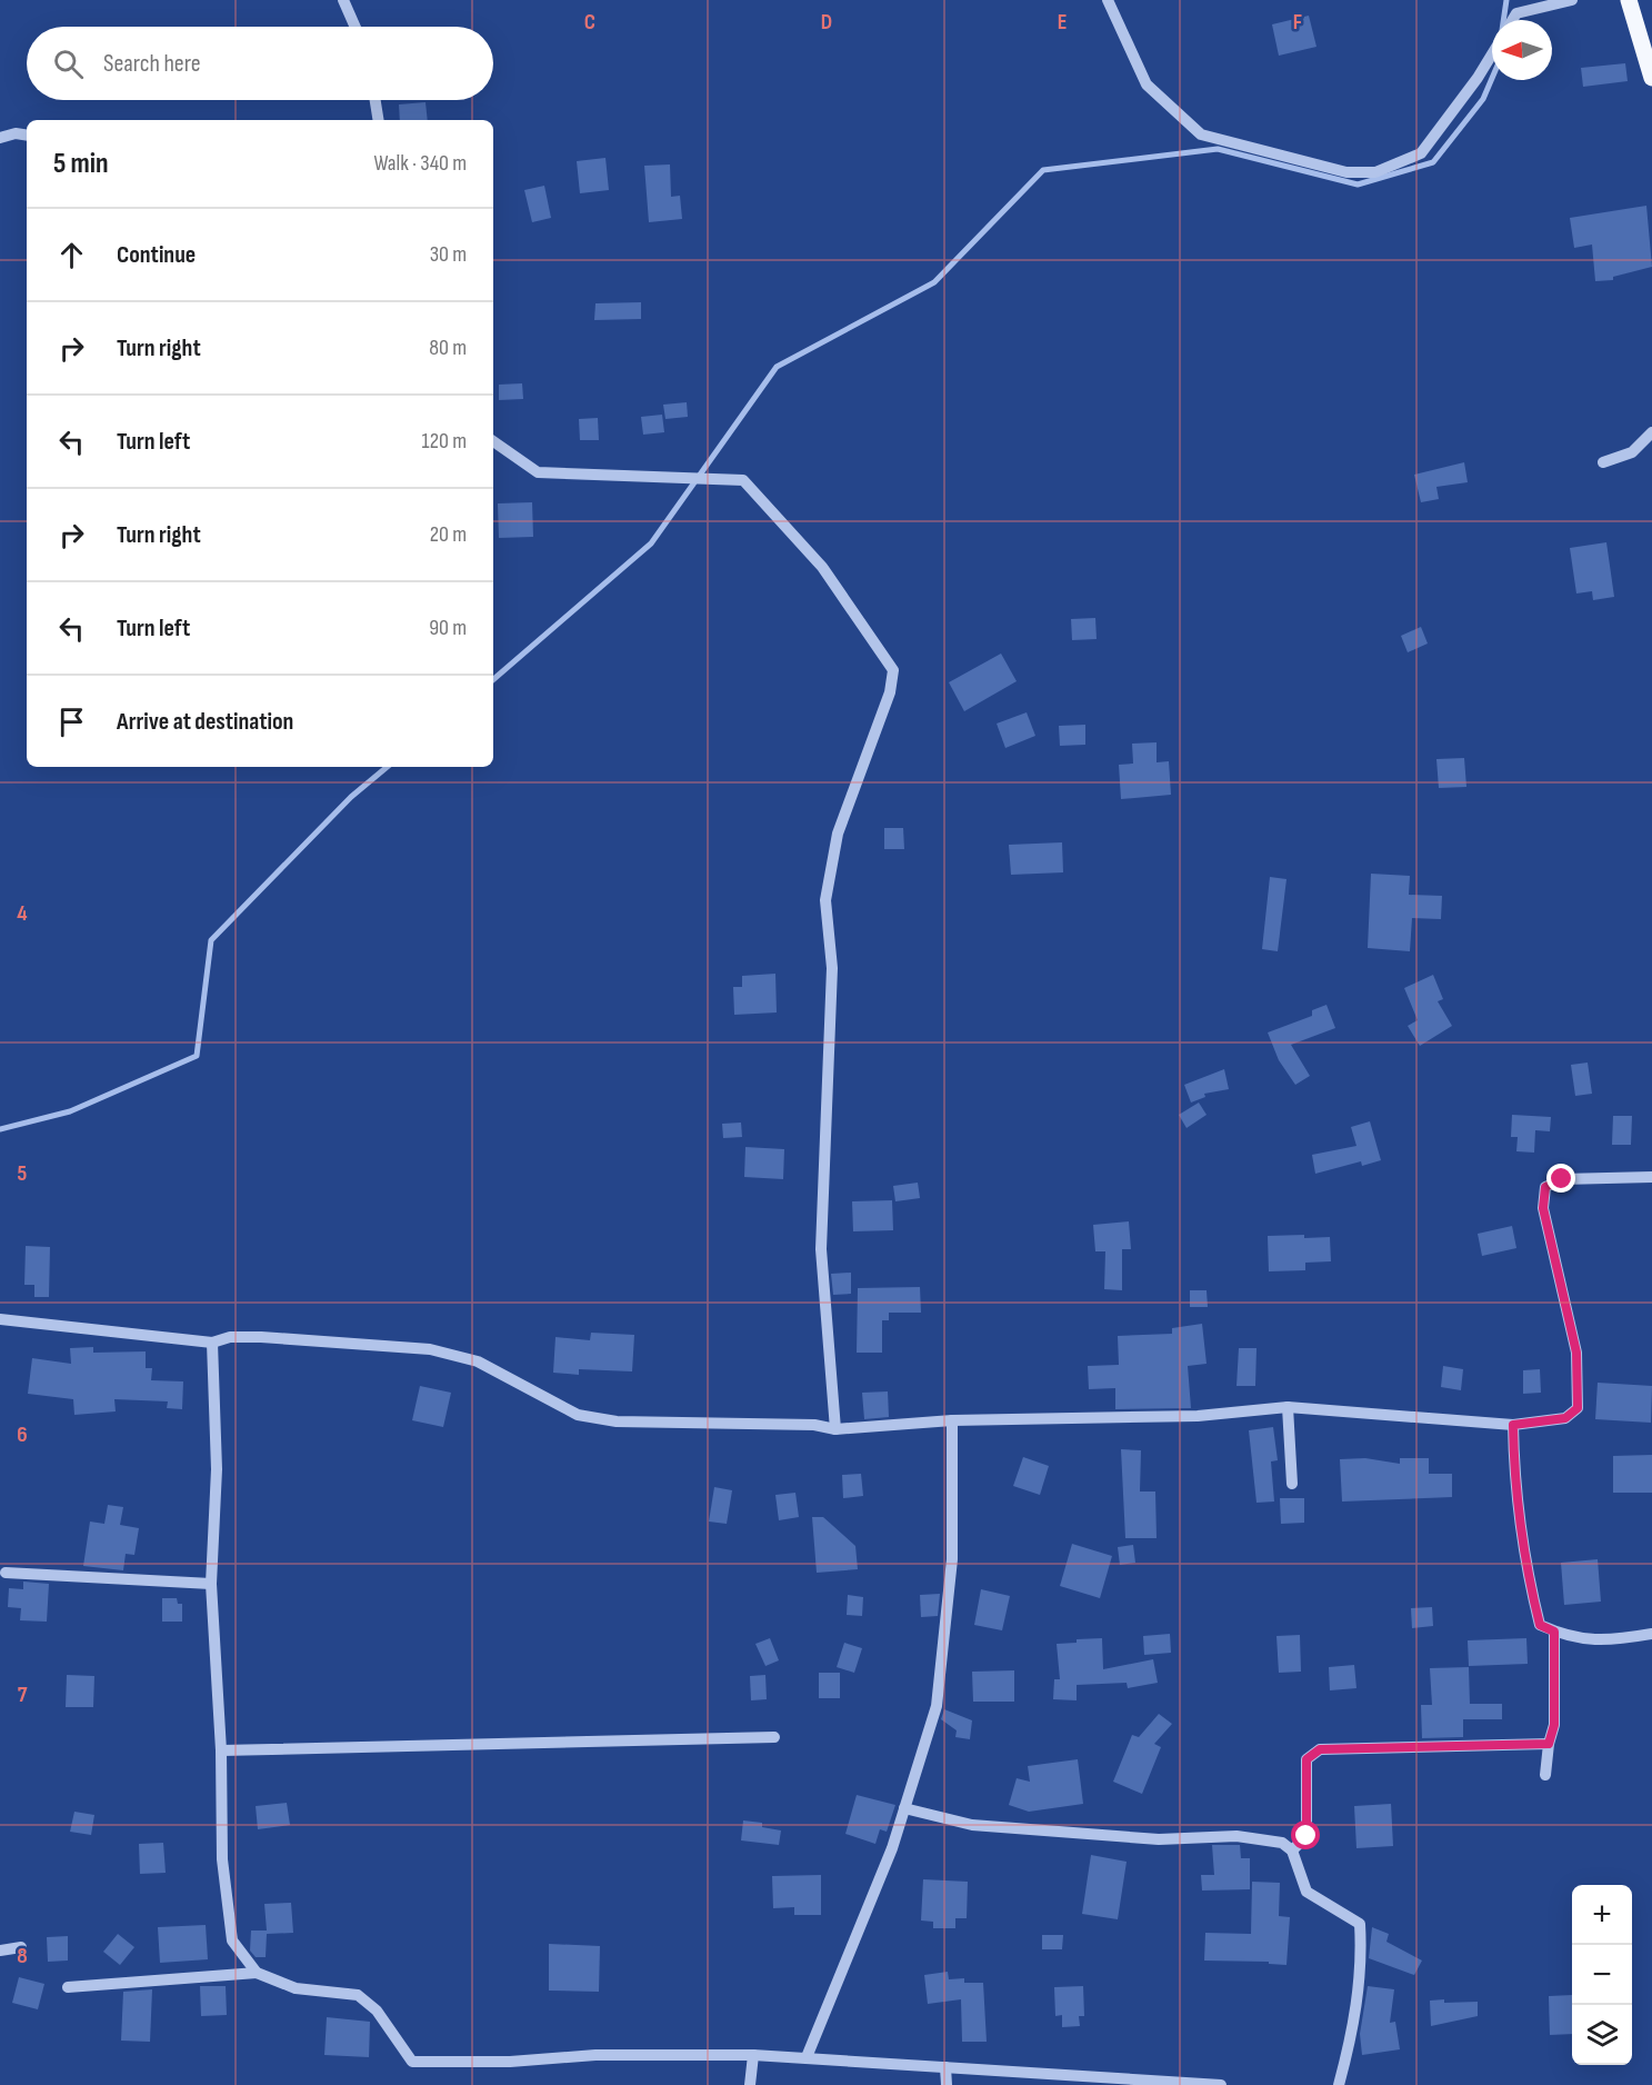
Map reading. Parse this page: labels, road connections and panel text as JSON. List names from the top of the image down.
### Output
{
  "north": "left",
  "page": {
    "search": "Search here",
    "heading": ["5 min", "Walk · 340 m"],
    "list": [
      ["Continue", "30 m"],
      ["Turn right", "80 m"],
      ["Turn left", "120 m"],
      ["Turn right", "20 m"],
      ["Turn left", "90 m"],
      "Arrive at destination"
    ],
    "map_buttons": ["+", "−"]
  },
  "grid": {
    "columns": [
      "C",
      "D",
      "E",
      "F"
    ],
    "rows": [
      "4",
      "5",
      "6",
      "7",
      "8"
    ]
  }
}
